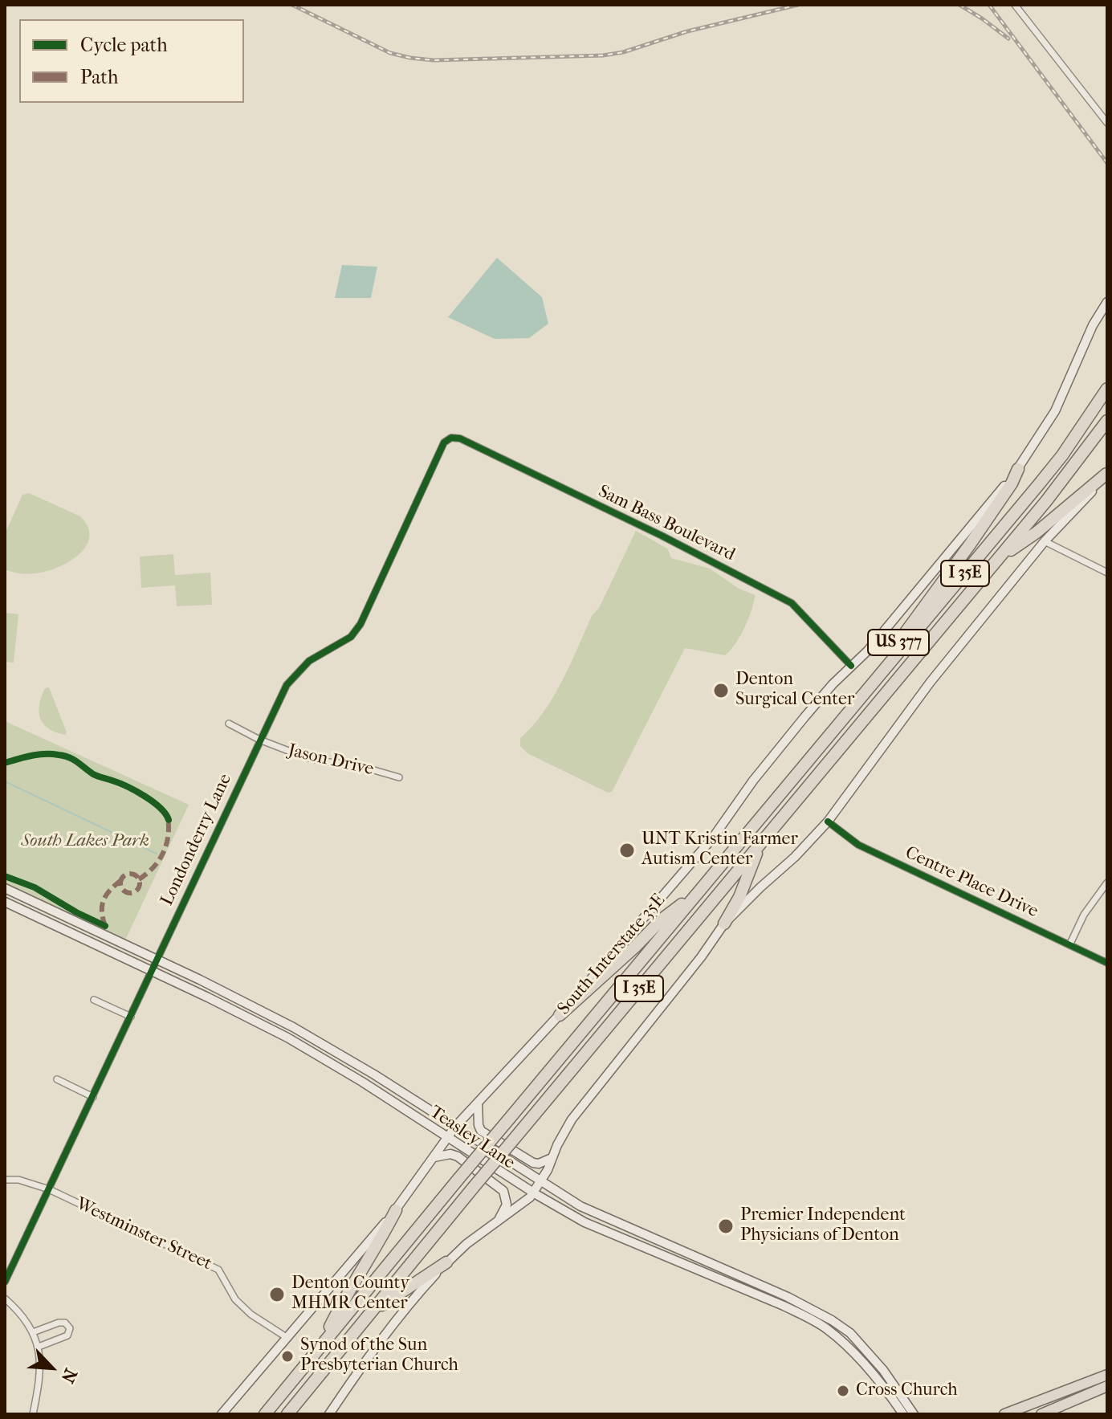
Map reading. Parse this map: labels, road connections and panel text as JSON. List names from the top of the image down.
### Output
{
  "streets": {
    "highway": ["I 35E", "US 377"],
    "main road": ["South Interstate 35E", "Teasley Lane"],
    "street": [
      "Sam Bass Boulevard",
      "Jason Drive",
      "Londonderry Lane",
      "Centre Place Drive",
      "Westminster Street"
    ]
  },
  "crossings": [
    ["Sam Bass Boulevard", "Londonderry Lane"],
    ["Sam Bass Boulevard", "South Interstate 35E"],
    ["I 35E", "US 377"],
    ["US 377", "South Interstate 35E"],
    ["Jason Drive", "Londonderry Lane"],
    ["Londonderry Lane", "Teasley Lane"],
    ["Londonderry Lane", "Westminster Street"],
    ["South Interstate 35E", "Teasley Lane"],
    ["South Interstate 35E", "Westminster Street"]
  ],
  "parks": ["South Lakes Park"],
  "places": [
    "Denton Surgical Center",
    "UNT Kristin Farmer Autism Center",
    "Premier Independent Physicians of Denton",
    "Denton County MHMR Center",
    "Synod of the Sun Presbyterian Church",
    "Cross Church"
  ],
  "legend": ["Cycle path", "Path"],
  "north": "bottom right"
}
